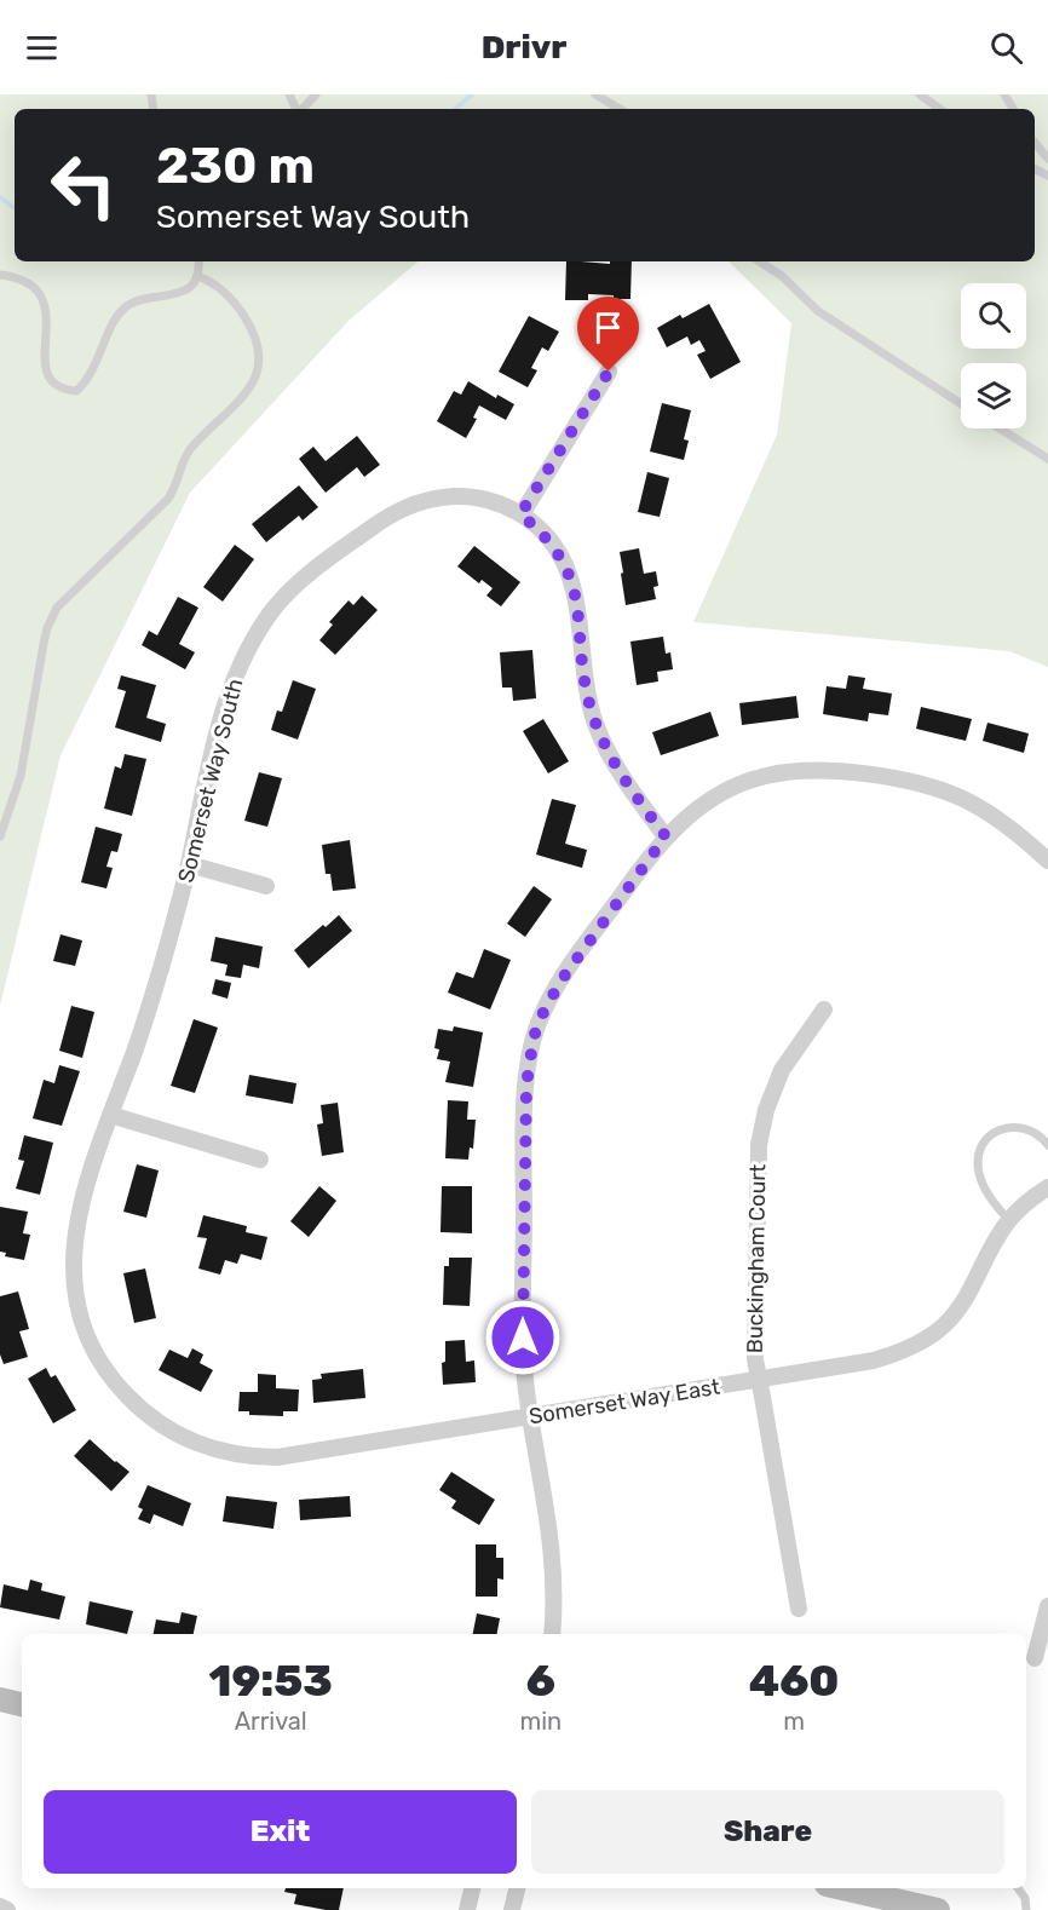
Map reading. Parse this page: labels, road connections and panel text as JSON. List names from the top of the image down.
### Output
{
  "streets": {
    "street": ["Somerset Way South", "Buckingham Court", "Somerset Way East"]
  },
  "crossings": [
    ["Somerset Way South", "Somerset Way East"],
    ["Buckingham Court", "Somerset Way East"]
  ],
  "page": {
    "header": "Drivr",
    "turn": ["230 m", "Somerset Way South"],
    "eta": [
      "19:53",
      "Arrival",
      "6",
      "min",
      "460",
      "m"
    ],
    "buttons": ["Exit", "Share"]
  }
}
